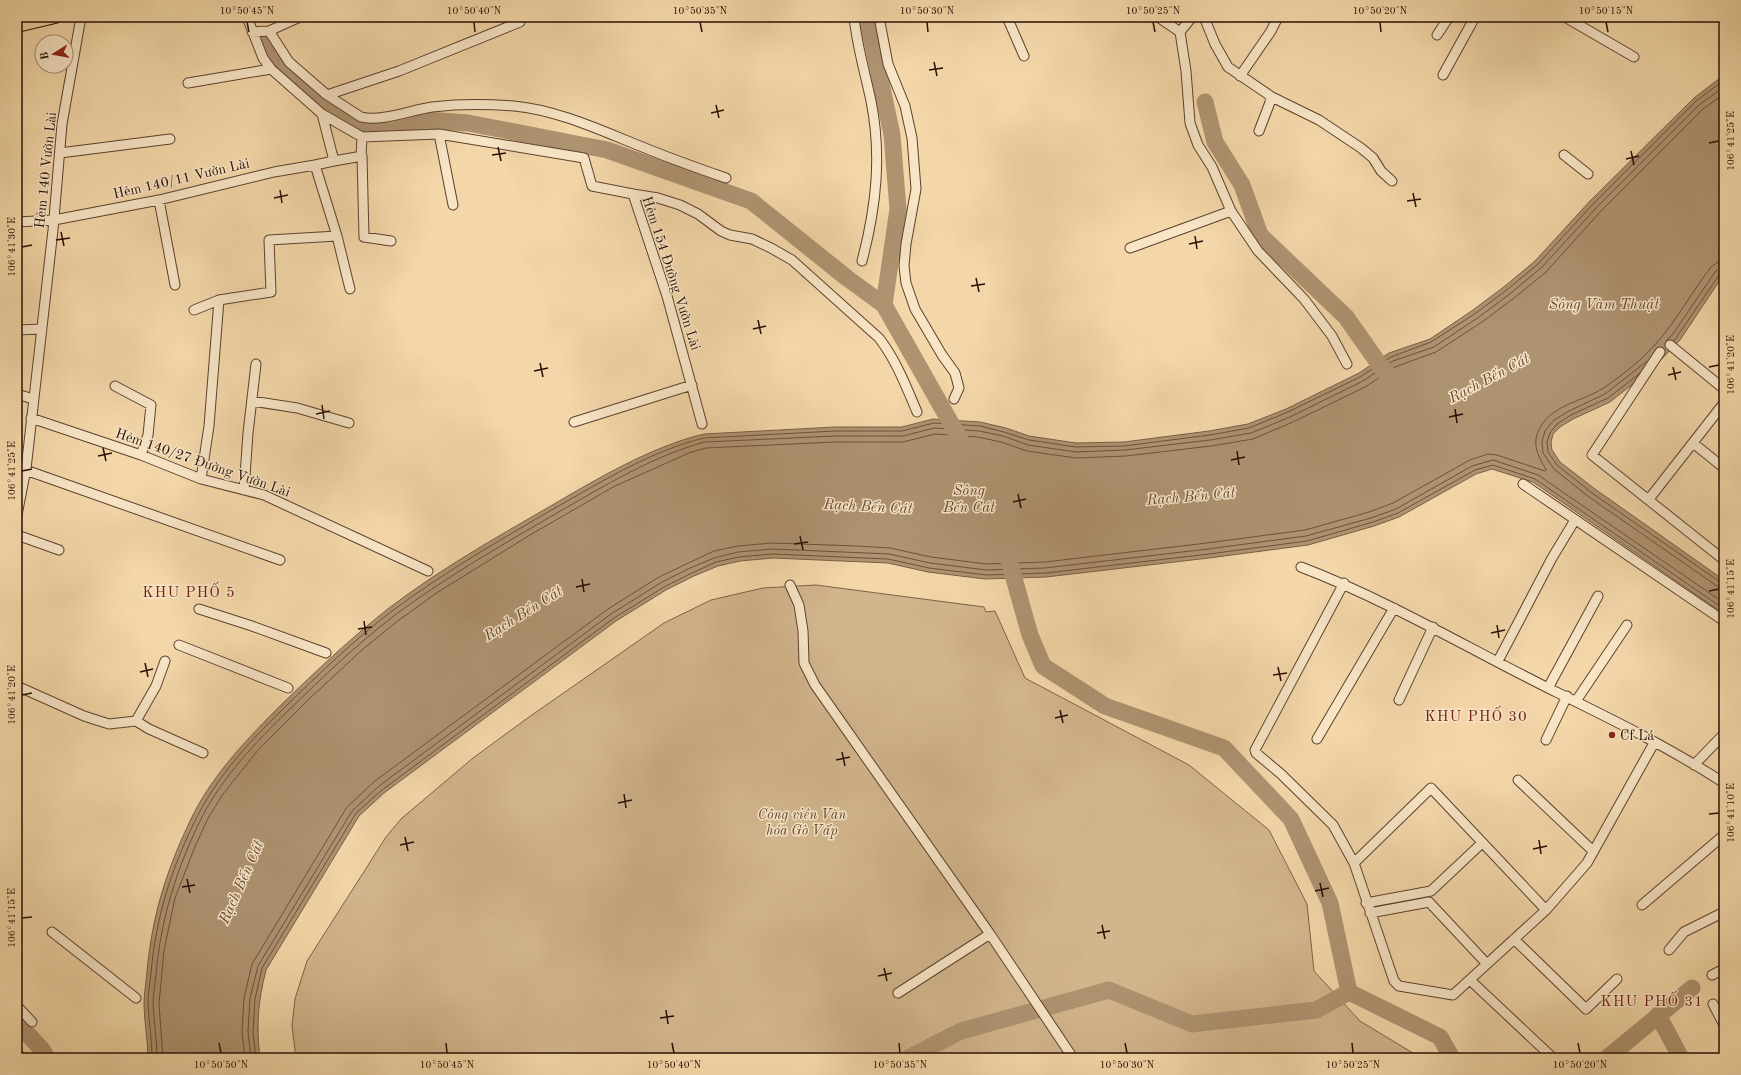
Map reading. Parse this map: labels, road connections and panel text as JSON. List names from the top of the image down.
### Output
{
  "streets": {
    "street": [
      "Hẻm 140 Vườn Lài",
      "Hẻm 140/11 Vườn Lài",
      "Hẻm 154 Đường Vườn Lài",
      "Hẻm 140/27 Đường Vườn Lài"
    ]
  },
  "crossings": [
    ["Hẻm 140 Vườn Lài", "Hẻm 140/11 Vườn Lài"],
    ["Hẻm 140 Vườn Lài", "Hẻm 140/27 Đường Vườn Lài"]
  ],
  "districts": ["KHU PHỐ 5", "KHU PHỐ 30", "KHU PHỐ 31"],
  "water": ["Sông Vàm Thuật", "Rạch Bến Cát", "Sông Bến Cát"],
  "parks": ["Công viên Văn hóa Gò Vấp"],
  "places": ["Cf Lá"],
  "north": "left",
  "coordinates": [
    "10°50'45\"N",
    "10°50'40\"N",
    "10°50'35\"N",
    "10°50'30\"N",
    "10°50'25\"N",
    "10°50'20\"N",
    "10°50'15\"N",
    "106°41'25\"E",
    "106°41'30\"E",
    "106°41'20\"E",
    "106°41'15\"E",
    "106°41'10\"E",
    "10°50'50\"N"
  ]
}
